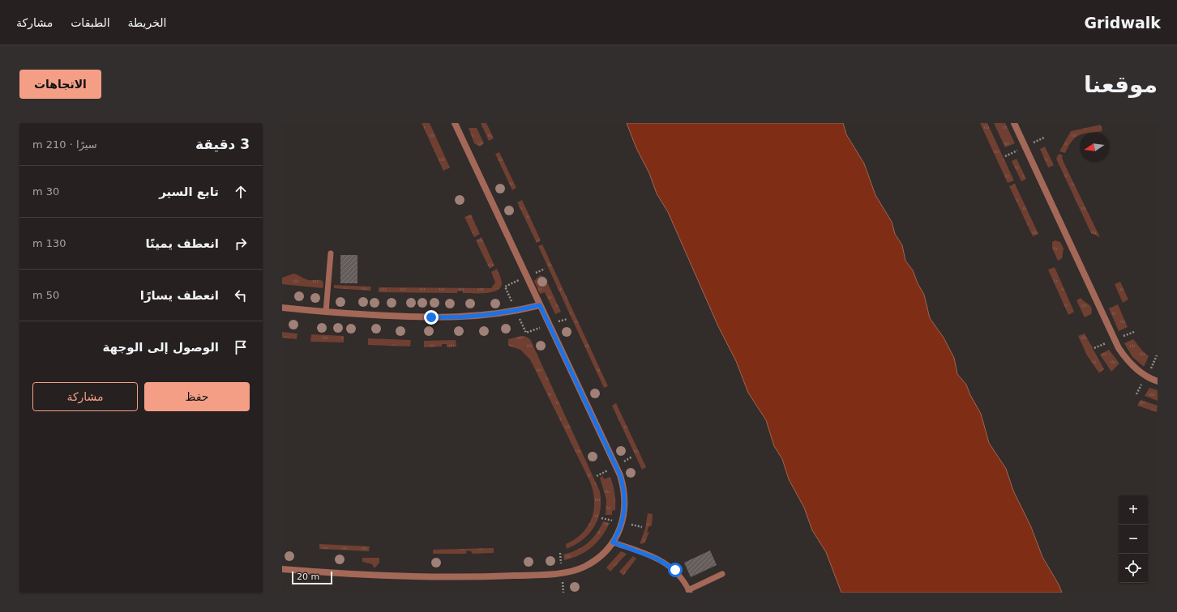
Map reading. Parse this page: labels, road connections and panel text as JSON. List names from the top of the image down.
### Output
{
  "scale_bar": "20 m",
  "north": "left",
  "page": {
    "header": "Gridwalk",
    "nav": ["الخريطة", "الطبقات", "مشاركة"],
    "buttons": [
      "الاتجاهات",
      ["حفظ", "مشاركة"]
    ],
    "title": "موقعنا",
    "heading": ["3 دقيقة", "سيرًا · 210 m"],
    "list": [
      ["تابع السير", "30 m"],
      ["انعطف يمينًا", "130 m"],
      ["انعطف يسارًا", "50 m"],
      "الوصول إلى الوجهة"
    ],
    "map_buttons": ["+", "−"],
    "scale": "20 m"
  }
}
